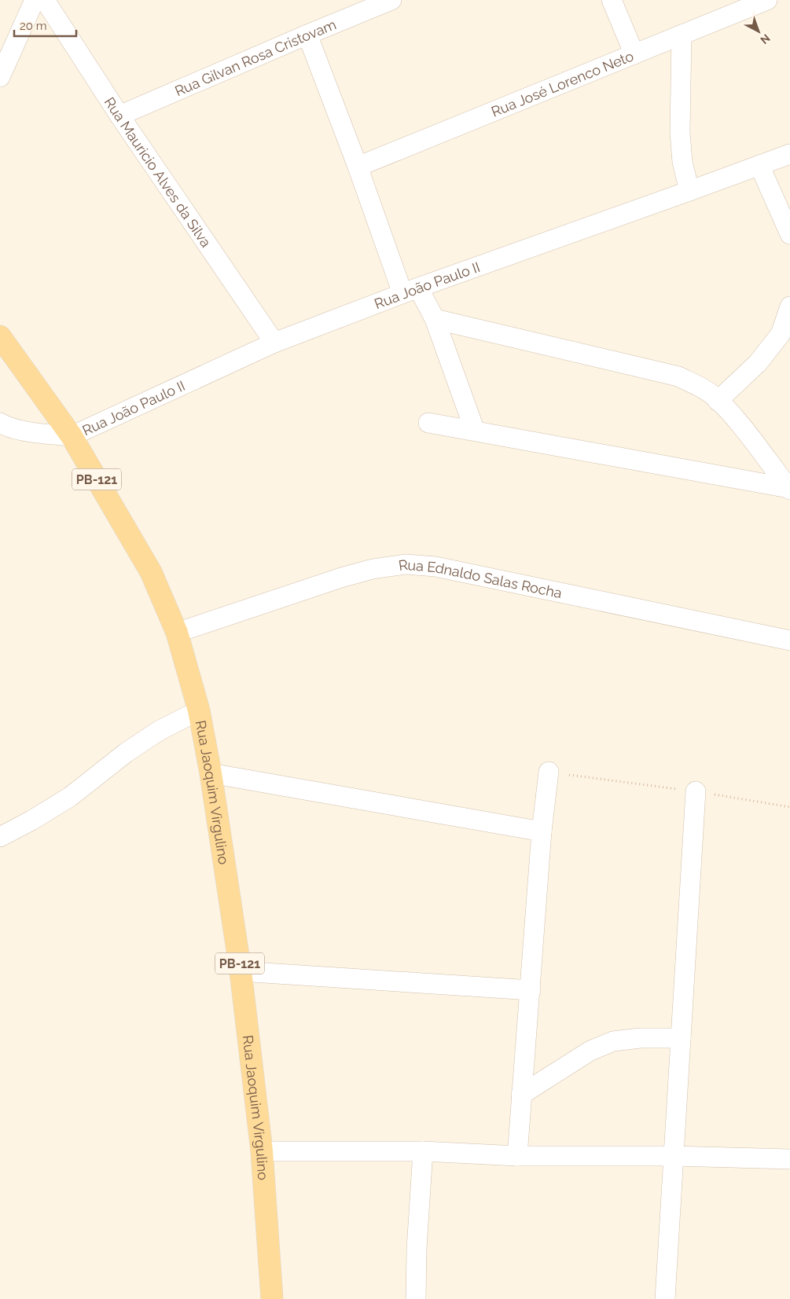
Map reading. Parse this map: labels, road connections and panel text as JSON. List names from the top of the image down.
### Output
{
  "streets": {
    "main road": ["PB-121", "Rua Jaoquim Virgulino"],
    "street": [
      "Rua Gilvan Rosa Cristovam",
      "Rua José Lorenco Neto",
      "Rua Mauricio Alves da Silva",
      "Rua João Paulo II",
      "Rua Ednaldo Salas Rocha"
    ]
  },
  "crossings": [
    ["Rua Gilvan Rosa Cristovam", "Rua Mauricio Alves da Silva"],
    ["Rua Mauricio Alves da Silva", "Rua João Paulo II"],
    ["Rua João Paulo II", "Rua Jaoquim Virgulino"],
    ["Rua Ednaldo Salas Rocha", "Rua Jaoquim Virgulino"]
  ],
  "scale_bar": "20 m",
  "north": "bottom right"
}
